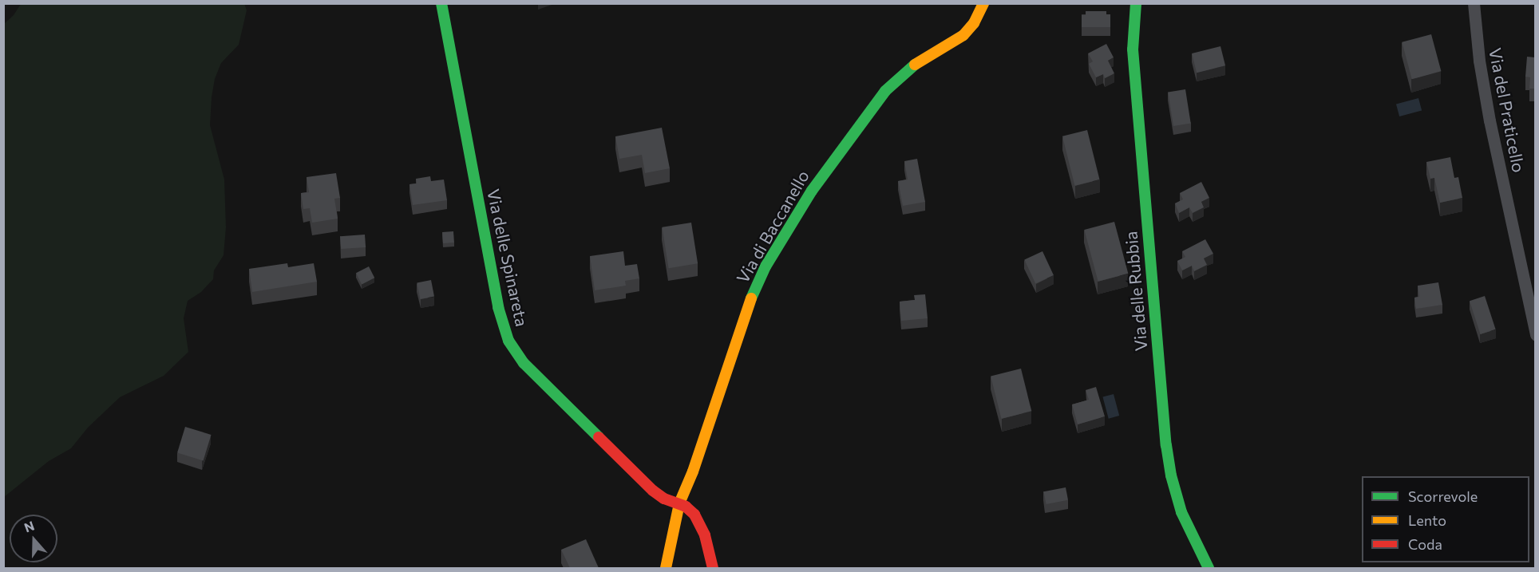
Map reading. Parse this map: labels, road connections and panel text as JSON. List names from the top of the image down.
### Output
{
  "streets": {
    "street": [
      "Via del Praticello",
      "Via di Baccanello",
      "Via delle Spinareta",
      "Via delle Rubbia"
    ]
  },
  "crossings": [
    ["Via di Baccanello", "Via delle Spinareta"]
  ],
  "legend": ["Scorrevole", "Lento", "Coda"],
  "north": "top"
}
